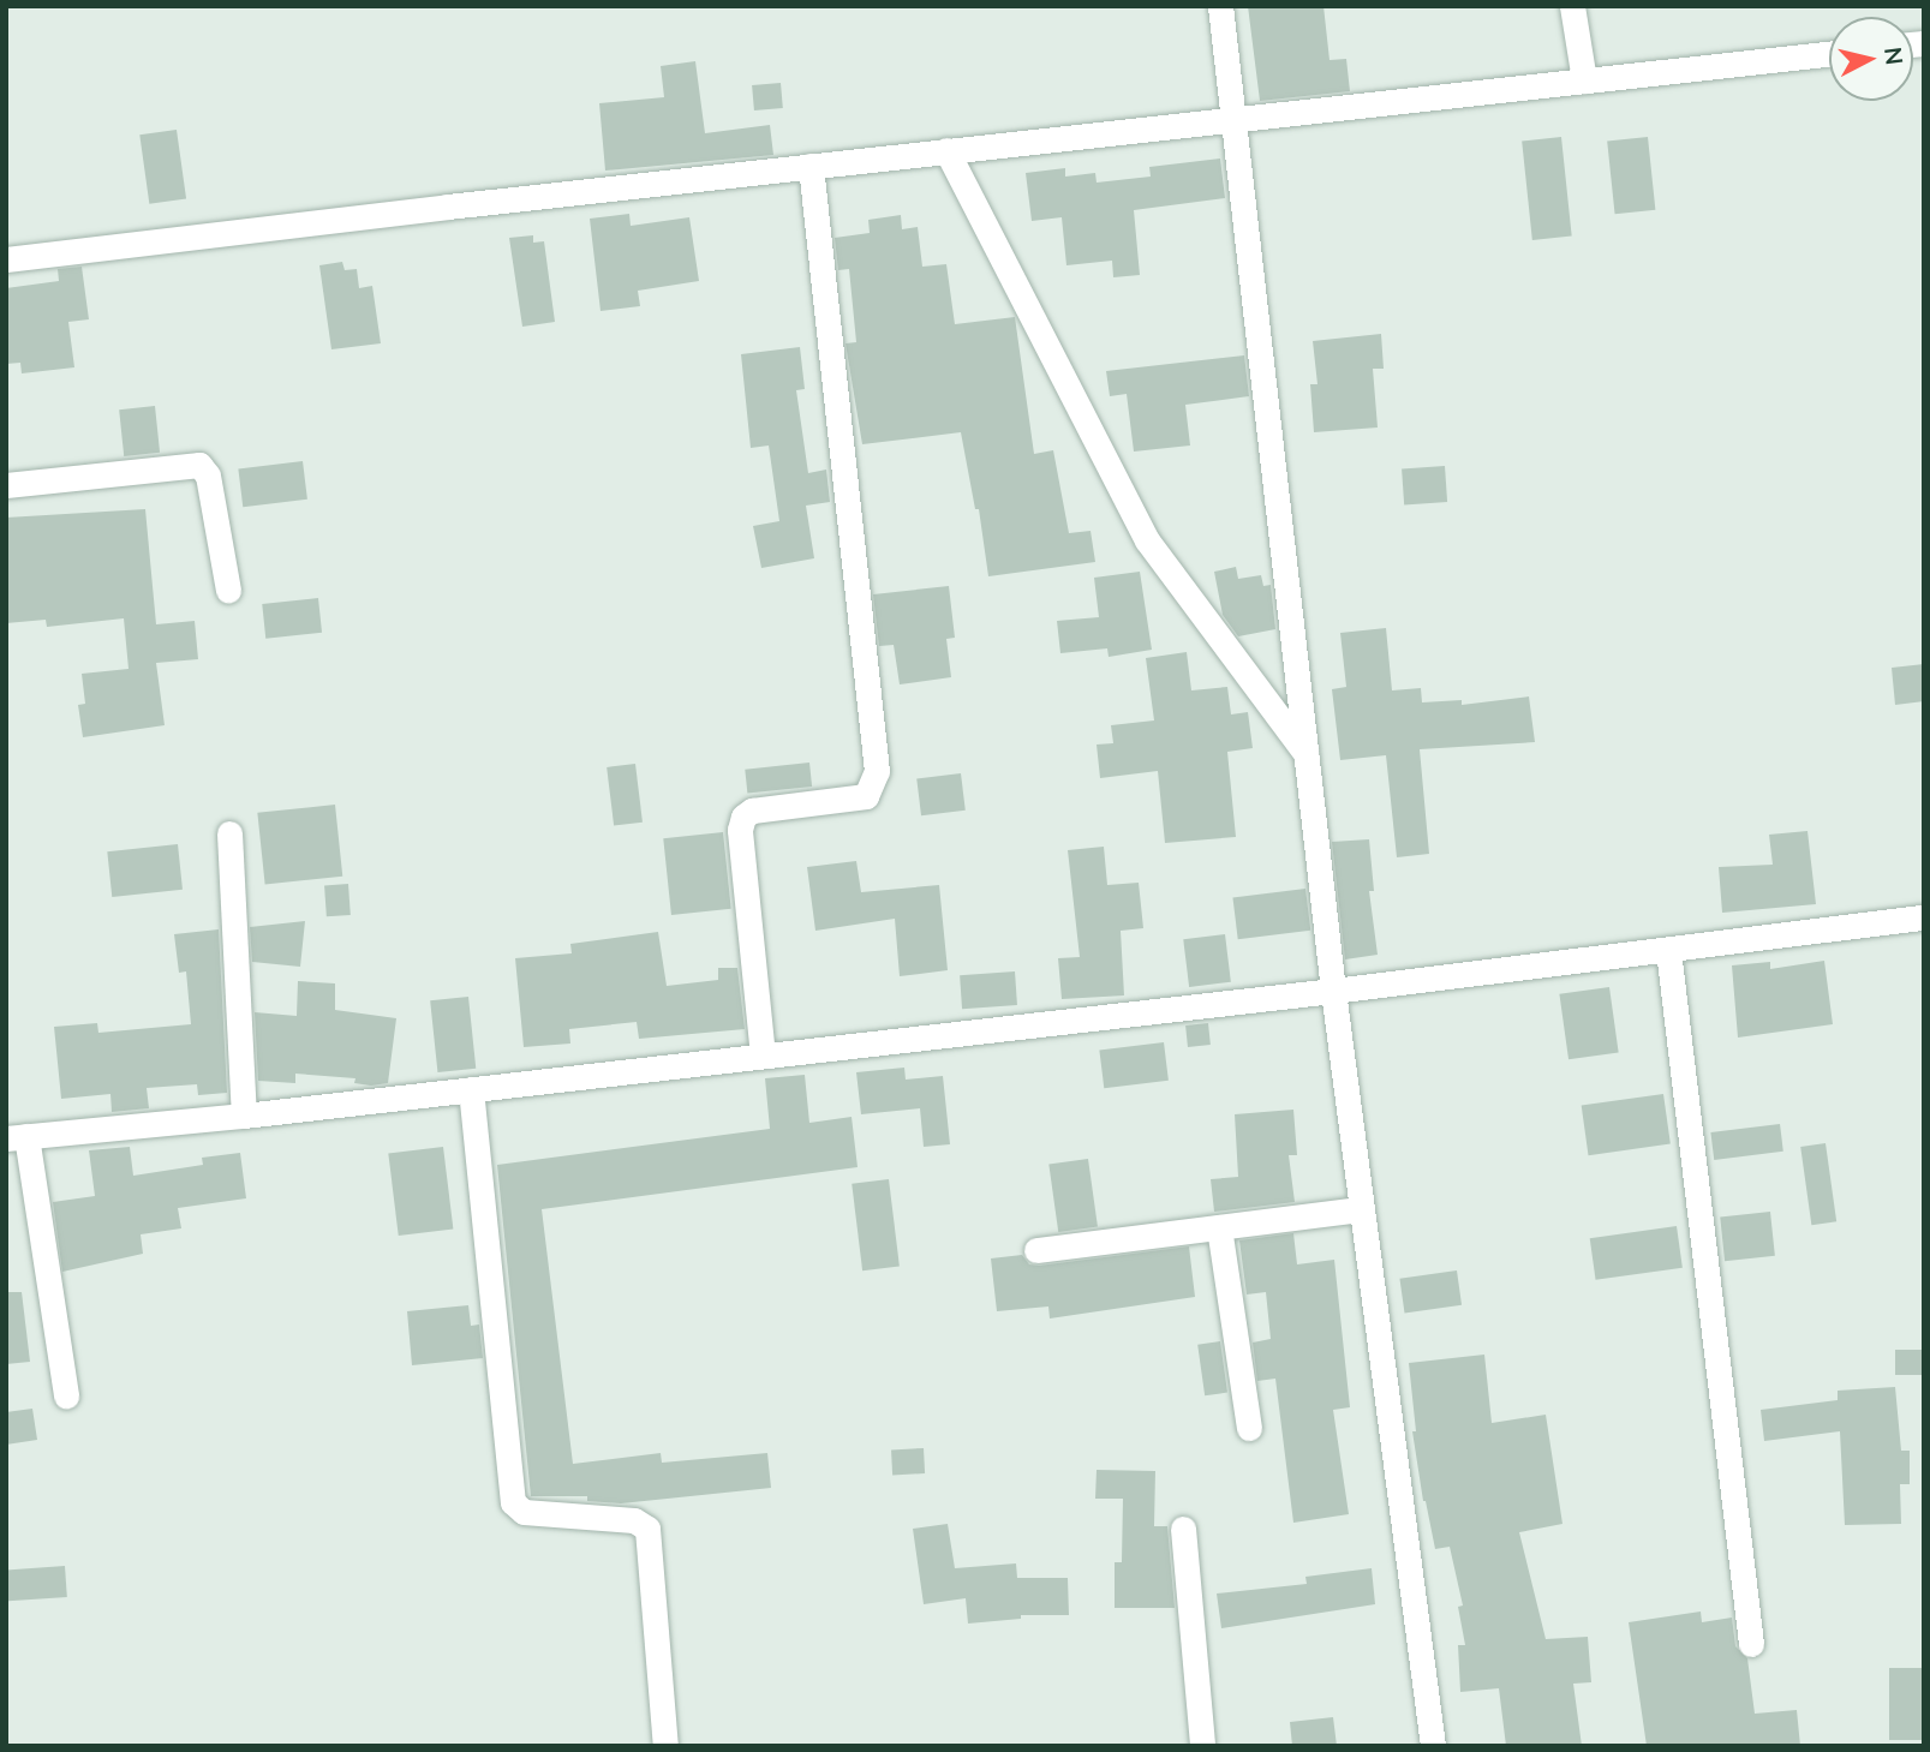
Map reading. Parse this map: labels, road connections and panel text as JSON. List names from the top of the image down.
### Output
{
  "north": "right"
}
